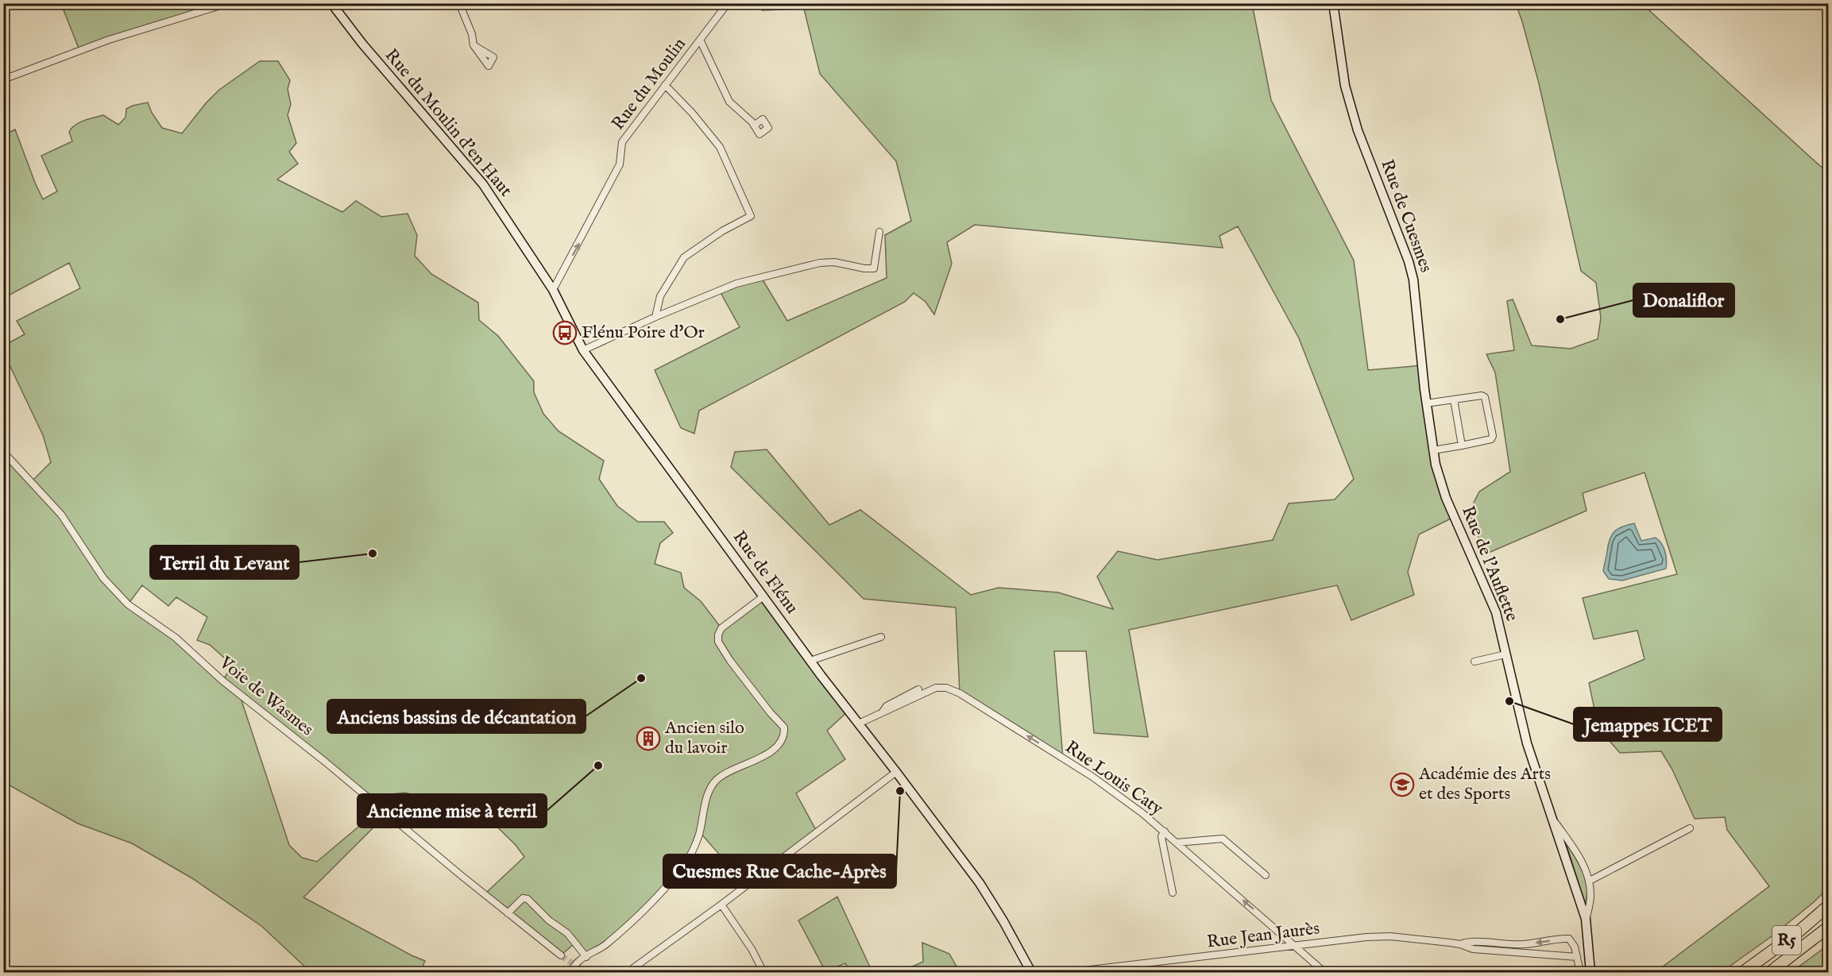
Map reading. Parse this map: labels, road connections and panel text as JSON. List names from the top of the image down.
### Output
{
  "streets": {
    "highway": ["R5"],
    "street": [
      "Rue du Moulin",
      "Rue du Moulin d'en Haut",
      "Rue de Cuesmes",
      "Rue de l'Auflette",
      "Rue de Flénu",
      "Voie de Wasmes",
      "Rue Louis Caty",
      "Rue Jean Jaurès"
    ]
  },
  "crossings": [
    ["Rue du Moulin", "Rue du Moulin d'en Haut"],
    ["Rue du Moulin d'en Haut", "Rue de Flénu"],
    ["Rue de Cuesmes", "Rue de l'Auflette"],
    ["Rue de Flénu", "Rue Louis Caty"],
    ["Rue Louis Caty", "Rue Jean Jaurès"]
  ],
  "one_way": ["Rue du Moulin", "Rue Louis Caty"],
  "places": {
    "other": [
      "Donaliflor",
      "Terril du Levant",
      "Anciens bassins de décantation",
      "Jemappes ICET",
      "Ancienne mise à terril",
      "Cuesmes Rue Cache-Après"
    ],
    "bus stop": ["Flénu Poire d'Or"],
    "building": ["Ancien silo du lavoir"],
    "school or university": ["Académie des Arts et des Sports"]
  }
}
